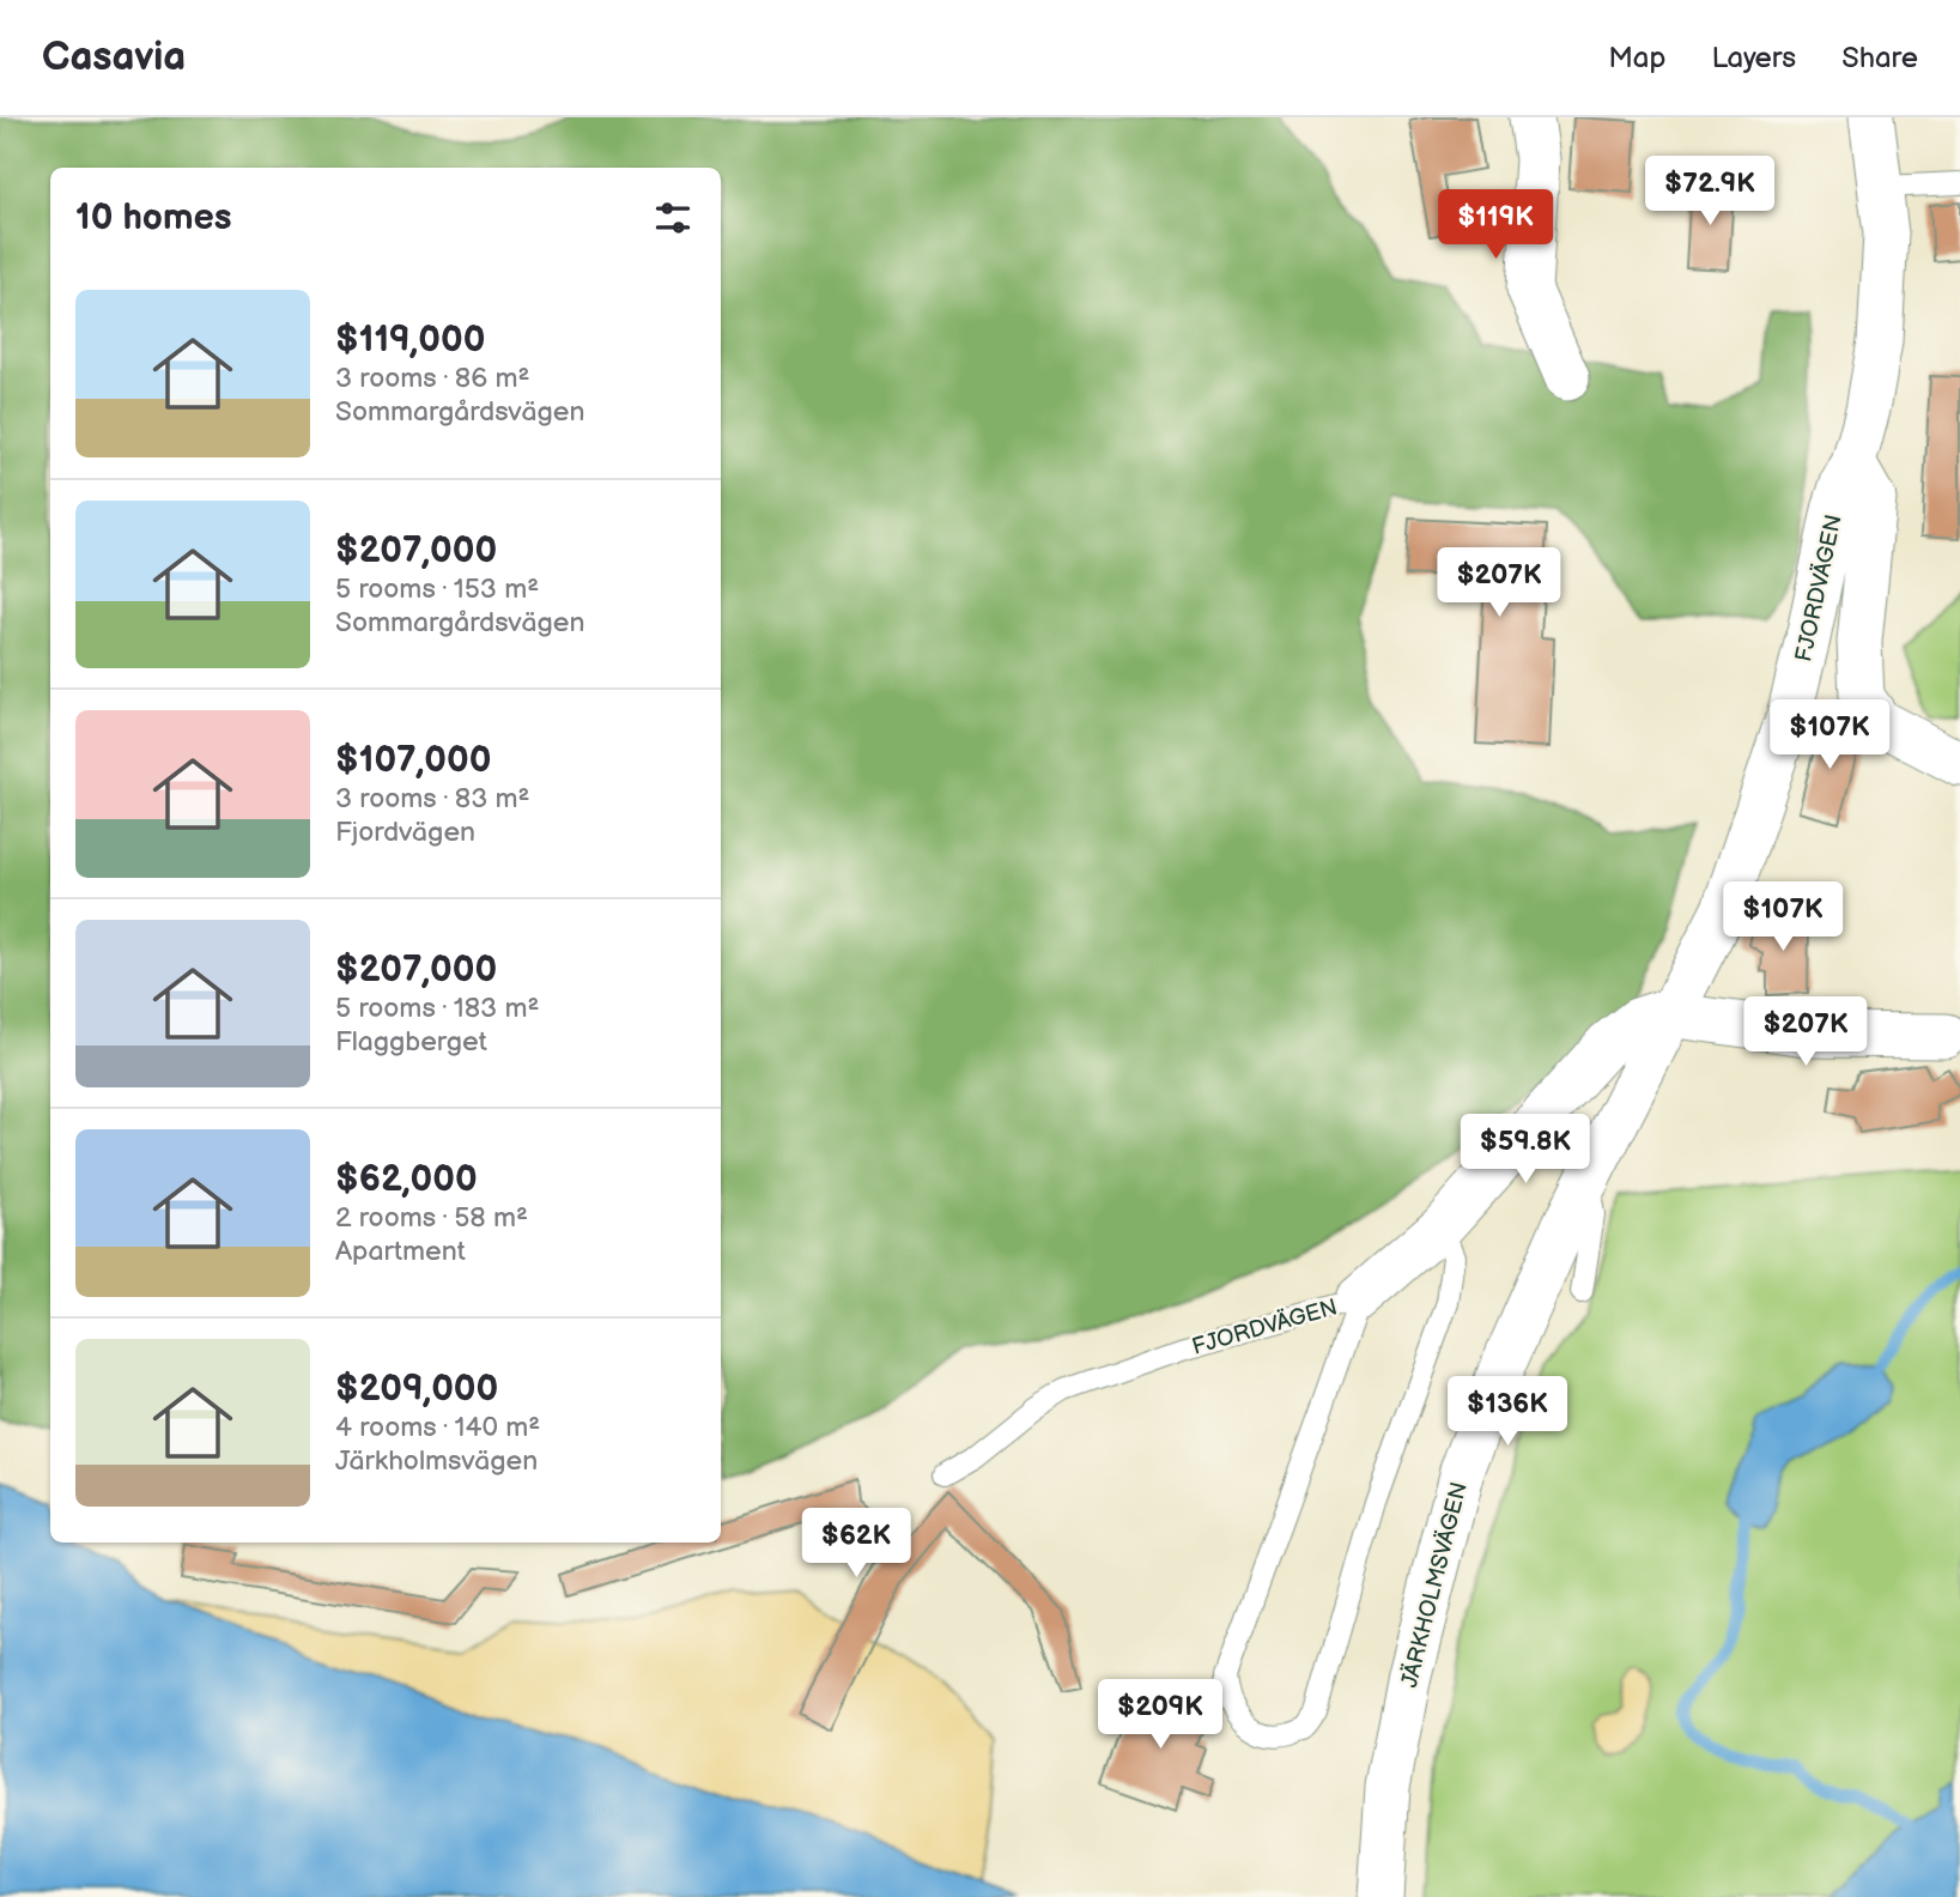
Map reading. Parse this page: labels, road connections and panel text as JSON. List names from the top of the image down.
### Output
{
  "streets": {
    "street": ["FJORDVÄGEN", "JÄRKHOLMSVÄGEN"]
  },
  "crossings": [
    ["FJORDVÄGEN", "JÄRKHOLMSVÄGEN"]
  ],
  "page": {
    "header": "Casavia",
    "nav": ["Map", "Layers", "Share"],
    "price": [
      "$72.9K",
      "$119K",
      "$207K",
      "$107K",
      "$107K",
      "$207K",
      "$59.8K",
      "$136K",
      "$62K",
      "$209K"
    ],
    "heading": "10 homes",
    "list": [
      {
        "name": "$119,000",
        "note": "3 rooms · 86 m² · Sommargårdsvägen"
      },
      {
        "name": "$207,000",
        "note": "5 rooms · 153 m² · Sommargårdsvägen"
      },
      {
        "name": "$107,000",
        "note": "3 rooms · 83 m² · Fjordvägen"
      },
      {
        "name": "$207,000",
        "note": "5 rooms · 183 m² · Flaggberget"
      },
      {
        "name": "$62,000",
        "note": "2 rooms · 58 m² · Apartment"
      },
      {
        "name": "$209,000",
        "note": "4 rooms · 140 m² · Järkholmsvägen"
      }
    ]
  }
}
